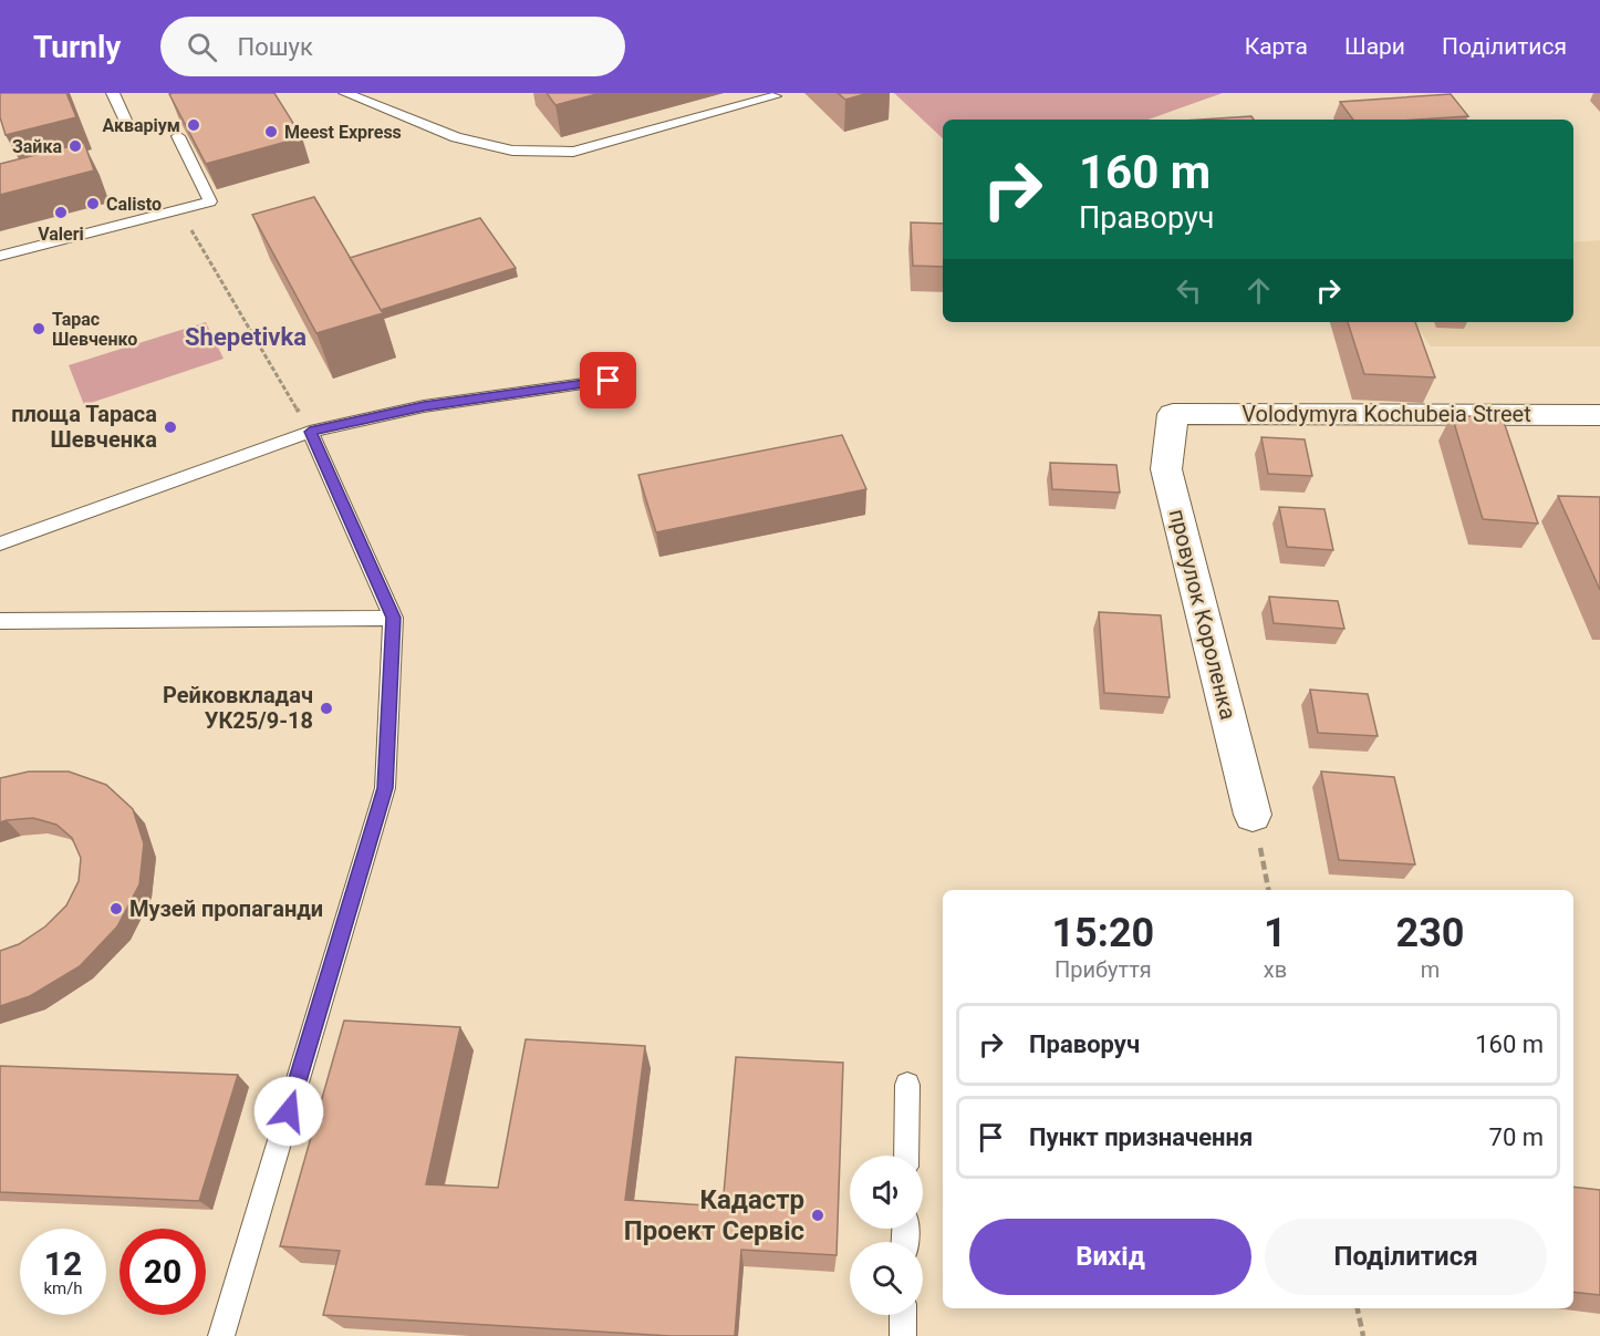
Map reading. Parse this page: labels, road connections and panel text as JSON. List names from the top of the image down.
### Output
{
  "streets": {
    "street": ["Volodymyra Kochubeia Street", "провулок Короленка"]
  },
  "crossings": [
    ["Volodymyra Kochubeia Street", "провулок Короленка"]
  ],
  "districts": ["Shepetivka"],
  "places": [
    "Акваріум",
    "Meest Express",
    "Зайка",
    "Calisto",
    "Valeri",
    "Тарас Шевченко",
    "площа Тараса Шевченка",
    "Рейковкладач УК25/9-18",
    "Музей пропаганди",
    "Кадастр Проект Сервіс"
  ],
  "page": {
    "header": "Turnly",
    "search": "Пошук",
    "nav": ["Карта", "Шари", "Поділитися"],
    "turn": ["160 m", "Праворуч"],
    "eta": [
      "15:20",
      "Прибуття",
      "1",
      "хв",
      "230",
      "m"
    ],
    "list": [
      {
        "name": "Праворуч",
        "value": "160 m"
      },
      {
        "name": "Пункт призначення",
        "value": "70 m"
      }
    ],
    "buttons": ["Вихід", "Поділитися"],
    "speed": "12 km/h",
    "limit": "20"
  }
}
